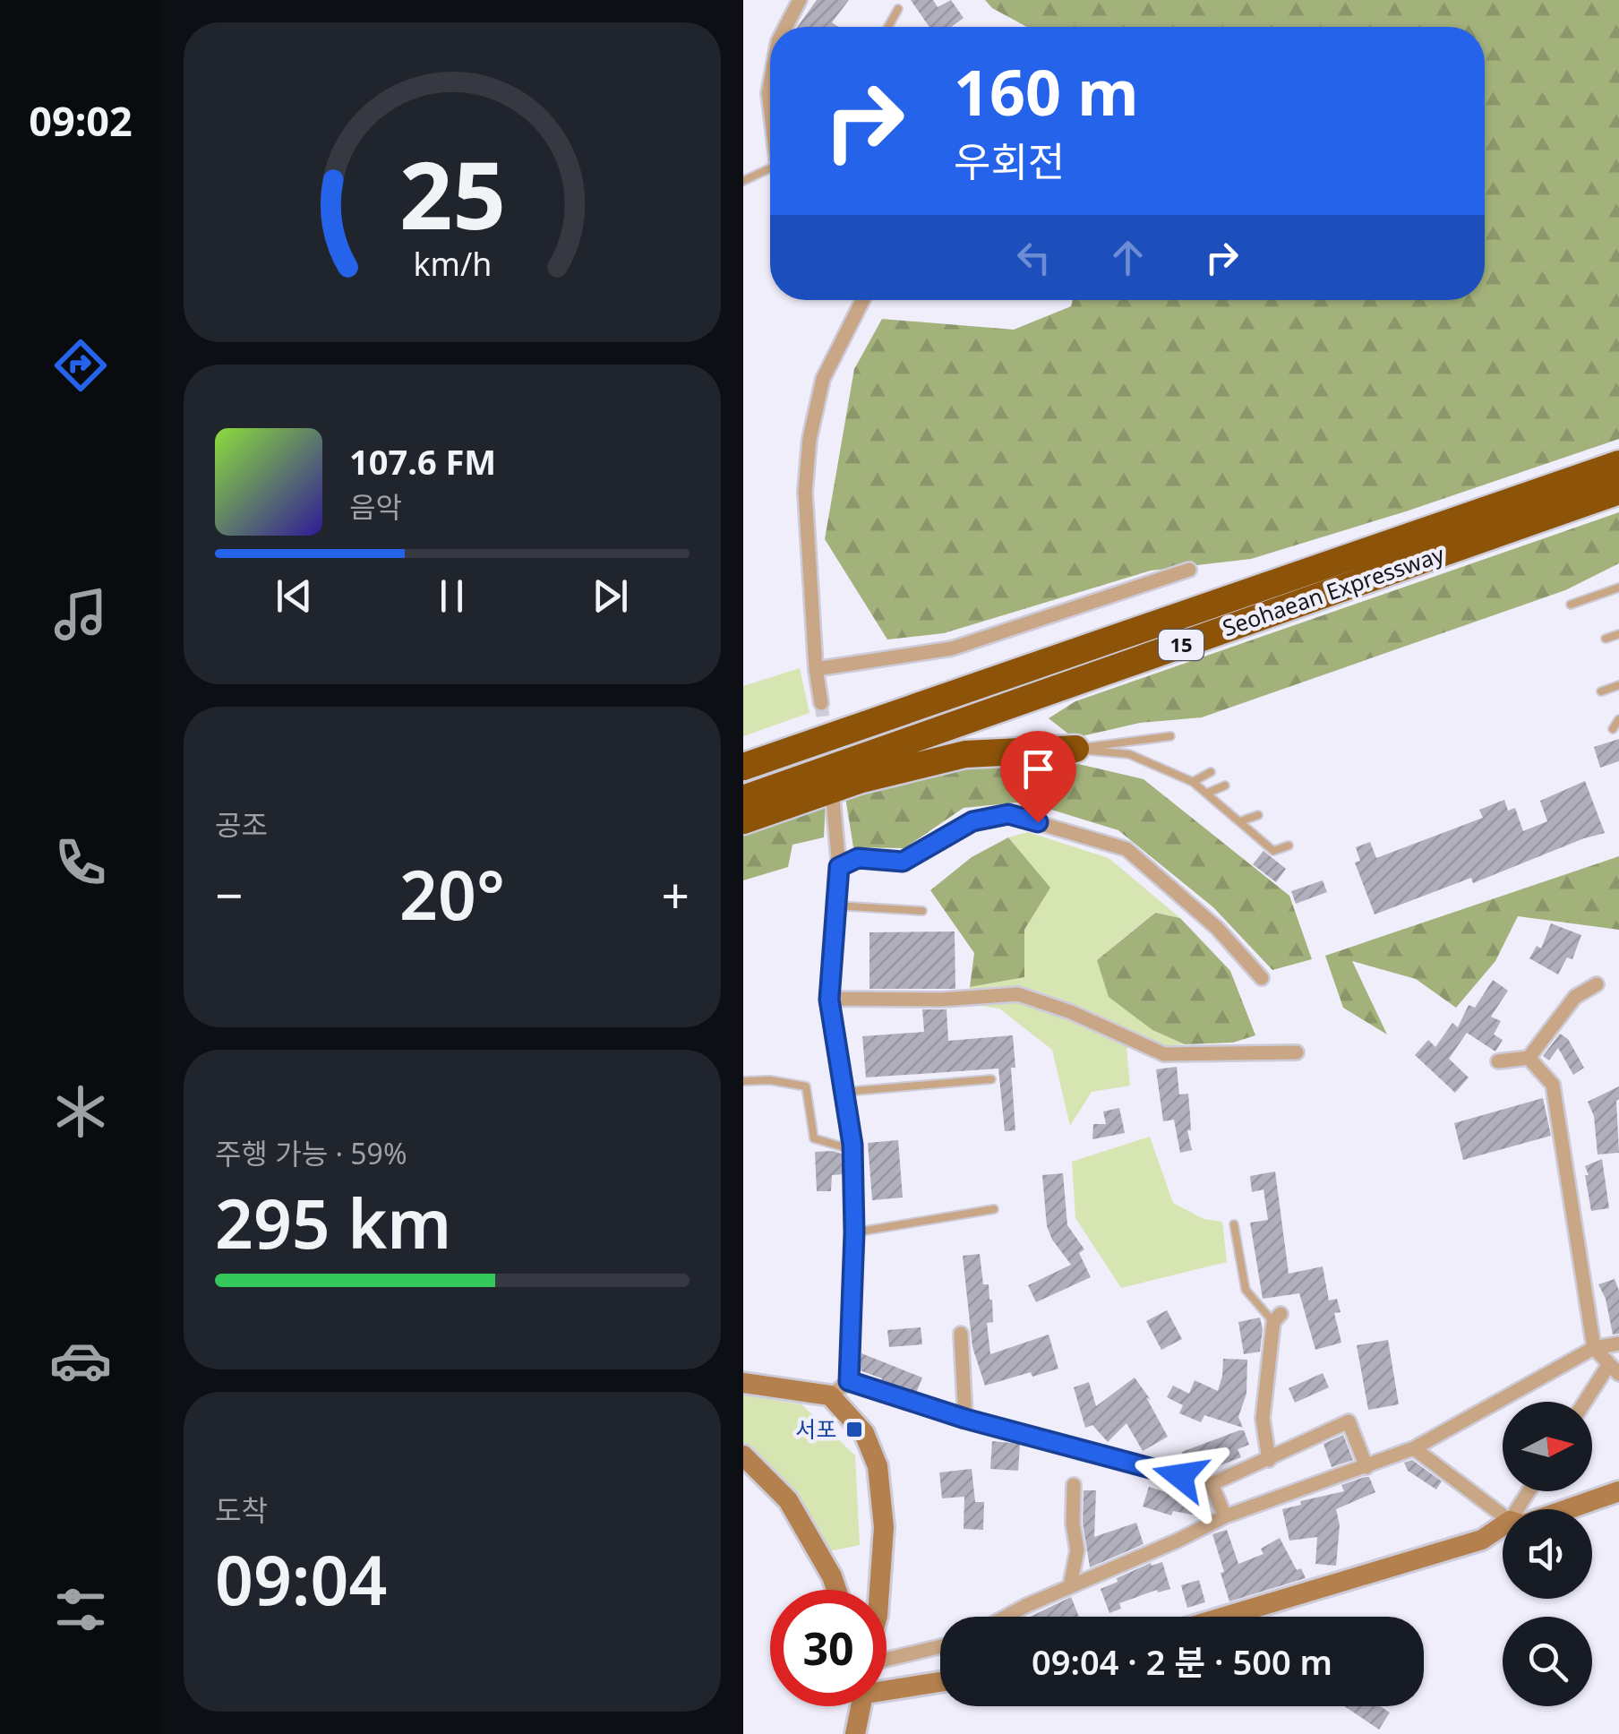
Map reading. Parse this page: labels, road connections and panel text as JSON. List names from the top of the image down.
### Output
{
  "streets": {
    "highway": ["Seohaean Expressway", "15"]
  },
  "places": {
    "transit": ["서포"]
  },
  "north": "right",
  "page": {
    "tabs": "09:02",
    "turn": ["160 m", "우회전"],
    "song": ["107.6 FM", "음악"],
    "tile": [
      "공조",
      ["주행 가능 · 59%", "295 km"],
      ["도착", "09:04"]
    ],
    "heat": ["−", "20°", "+"],
    "limit": "30",
    "trip": "09:04 · 2 분 · 500 m",
    "gauge": ["25", "km/h"]
  }
}
